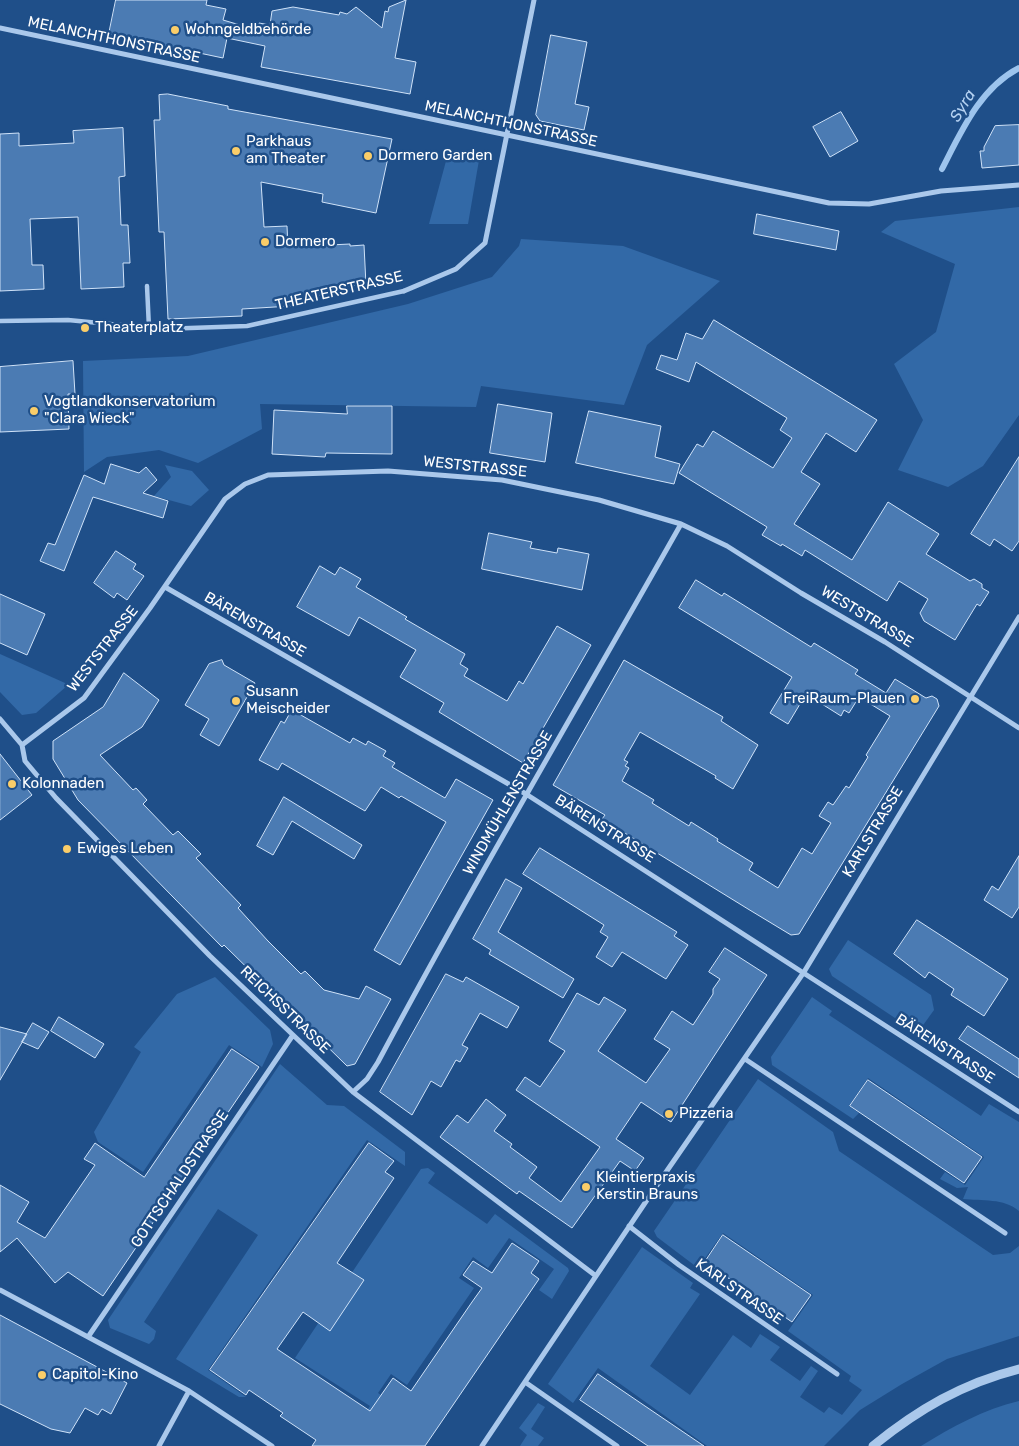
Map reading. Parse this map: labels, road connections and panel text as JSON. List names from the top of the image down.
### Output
{
  "streets": {
    "street": [
      "MELANCHTHONSTRASSE",
      "THEATERSTRASSE",
      "WESTSTRASSE",
      "BÄRENSTRASSE",
      "WINDMÜHLENSTRASSE",
      "KARLSTRASSE",
      "REICHSSTRASSE",
      "GOTTSCHALDSTRASSE"
    ]
  },
  "crossings": [
    ["MELANCHTHONSTRASSE", "THEATERSTRASSE"],
    ["WESTSTRASSE", "BÄRENSTRASSE"],
    ["WESTSTRASSE", "WINDMÜHLENSTRASSE"],
    ["WESTSTRASSE", "KARLSTRASSE"],
    ["WESTSTRASSE", "REICHSSTRASSE"],
    ["BÄRENSTRASSE", "WINDMÜHLENSTRASSE"],
    ["BÄRENSTRASSE", "KARLSTRASSE"],
    ["WINDMÜHLENSTRASSE", "REICHSSTRASSE"],
    ["KARLSTRASSE", "REICHSSTRASSE"],
    ["REICHSSTRASSE", "GOTTSCHALDSTRASSE"]
  ],
  "water": ["Syra"],
  "places": [
    "Wohngeldbehörde",
    "Parkhaus am Theater",
    "Dormero Garden",
    "Dormero",
    "Theaterplatz",
    "Vogtlandkonservatorium \"Clara Wieck\"",
    "FreiRaum-Plauen",
    "Susann Meischeider",
    "Kolonnaden",
    "Ewiges Leben",
    "Pizzeria",
    "Kleintierpraxis Kerstin Brauns",
    "Capitol-Kino"
  ]
}
